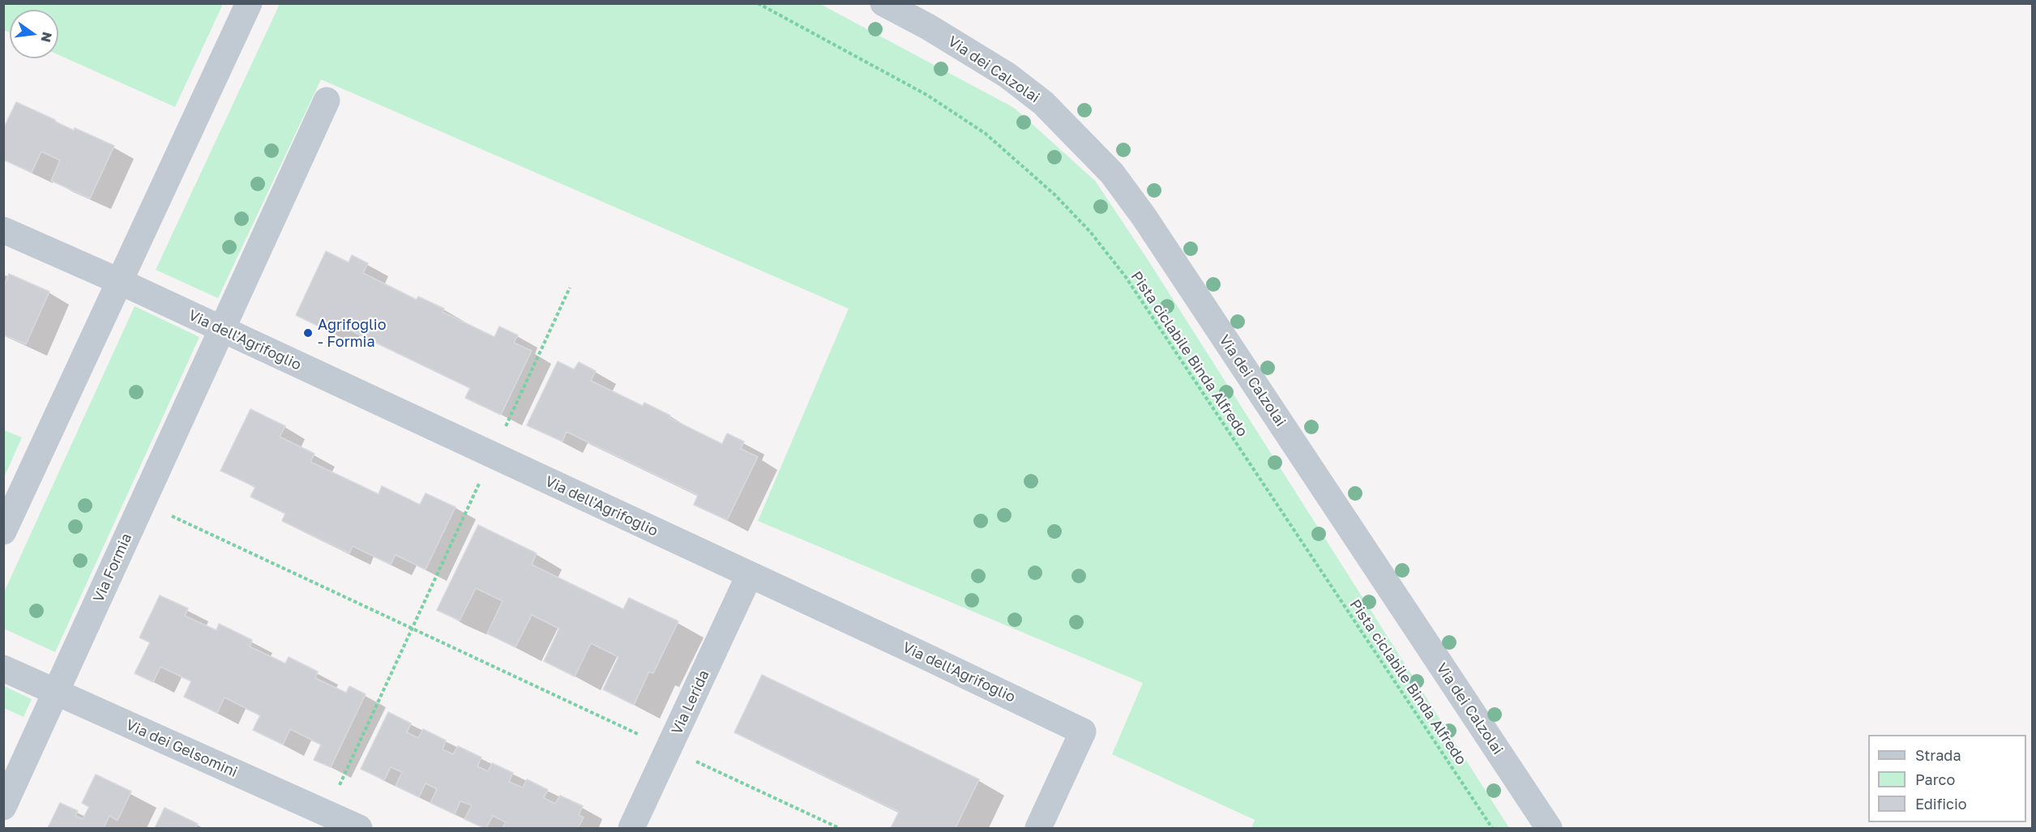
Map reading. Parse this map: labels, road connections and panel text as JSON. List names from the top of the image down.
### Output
{
  "streets": {
    "street": [
      "Via dei Calzolai",
      "Via dell'Agrifoglio",
      "Via Formia",
      "Via Lerida",
      "Via dei Gelsomini"
    ],
    "path": ["Pista ciclabile Binda Alfredo"]
  },
  "crossings": [
    ["Via dell'Agrifoglio", "Via Formia"],
    ["Via dell'Agrifoglio", "Via Lerida"],
    ["Via Formia", "Via dei Gelsomini"]
  ],
  "places": ["Agrifoglio - Formia"],
  "legend": ["Strada", "Parco", "Edificio"],
  "north": "right"
}
